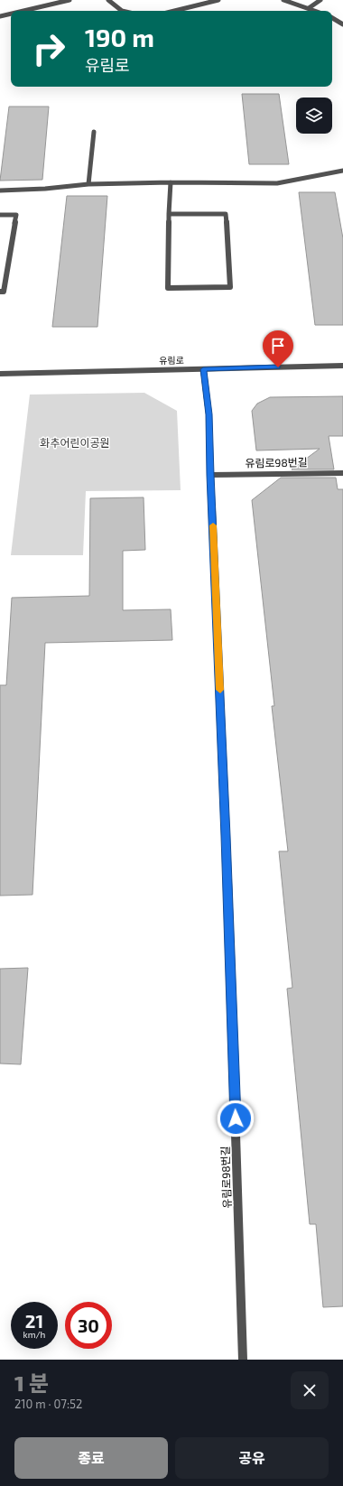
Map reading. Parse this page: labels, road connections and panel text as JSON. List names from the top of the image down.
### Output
{
  "streets": {
    "street": ["유림로", "유림로98번길"]
  },
  "crossings": [
    ["유림로", "유림로98번길"]
  ],
  "parks": ["화추어린이공원"],
  "page": {
    "turn": ["190 m", "유림로"],
    "speed": "21 km/h",
    "limit": "30",
    "heading": ["1 분", "210 m · 07:52"],
    "buttons": ["종료", "공유"]
  }
}
